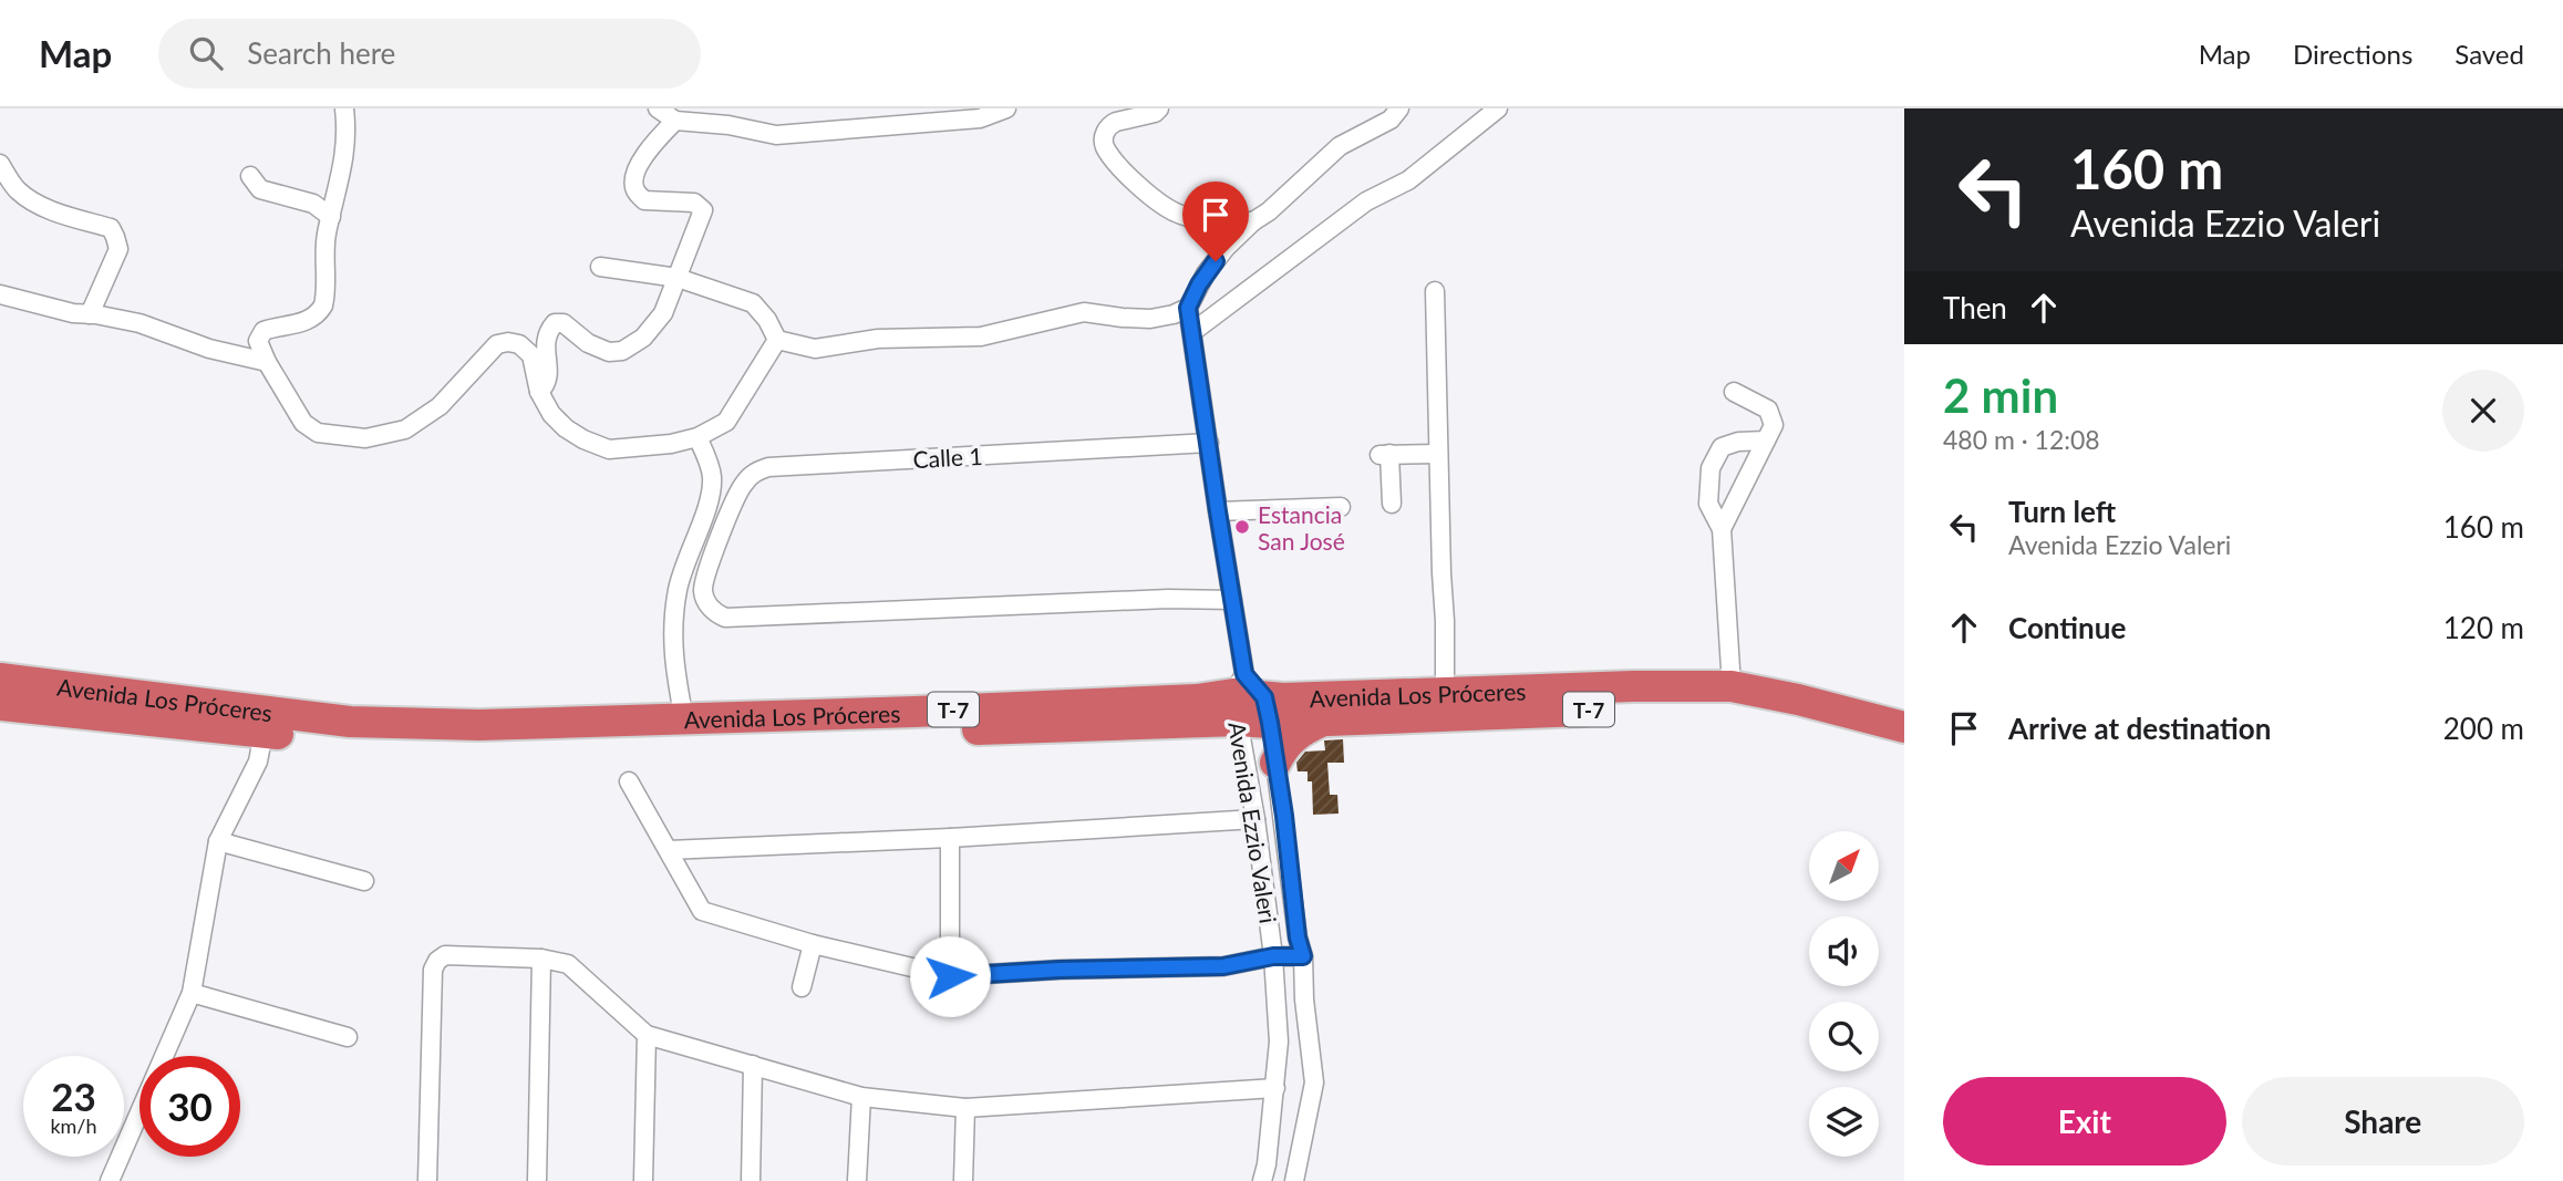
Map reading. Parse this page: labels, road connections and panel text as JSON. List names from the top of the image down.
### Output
{
  "streets": {
    "highway": ["Avenida Los Próceres", "T-7"],
    "street": ["Calle 1", "Avenida Ezzio Valeri"]
  },
  "crossings": [
    ["Calle 1", "Avenida Ezzio Valeri"],
    ["Avenida Los Próceres", "Avenida Ezzio Valeri"]
  ],
  "places": ["Estancia San José"],
  "north": "top right",
  "page": {
    "header": "Map",
    "search": "Search here",
    "nav": ["Map", "Directions", "Saved"],
    "turn": ["160 m", "Avenida Ezzio Valeri"],
    "then": "Then",
    "heading": ["2 min", "480 m · 12:08"],
    "list": [
      {
        "name": "Turn left",
        "note": "Avenida Ezzio Valeri",
        "value": "160 m"
      },
      {
        "name": "Continue",
        "value": "120 m"
      },
      {
        "name": "Arrive at destination",
        "value": "200 m"
      }
    ],
    "speed": "23 km/h",
    "limit": "30",
    "buttons": ["Exit", "Share"]
  }
}
